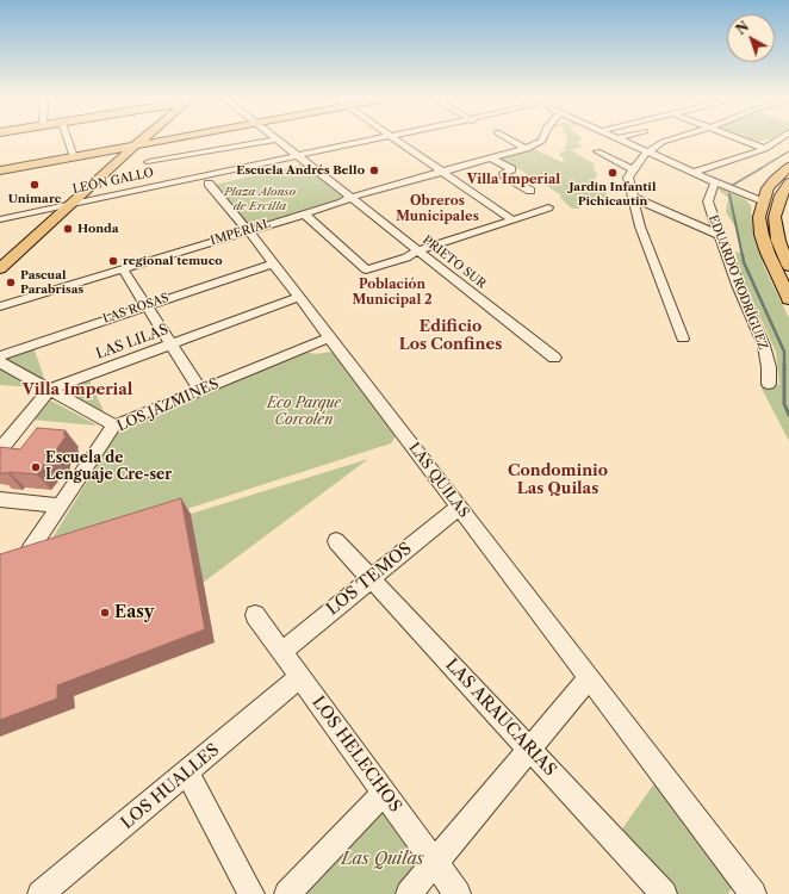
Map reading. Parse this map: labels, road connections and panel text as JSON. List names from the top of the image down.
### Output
{
  "streets": {
    "street": [
      "LEÓN GALLO",
      "IMPERIAL",
      "PRIETO SUR",
      "EDUARDO RODRÍGUEZ",
      "LAS ROSAS",
      "LAS LILAS",
      "LOS JAZMINES",
      "LAS QUILAS",
      "LOS TEMOS",
      "LAS ARAUCARIAS",
      "LOS HELECHOS",
      "LOS HUALLES"
    ]
  },
  "crossings": [
    ["LEÓN GALLO", "PRIETO SUR"],
    ["IMPERIAL", "PRIETO SUR"],
    ["IMPERIAL", "LAS QUILAS"],
    ["LAS ROSAS", "LAS QUILAS"],
    ["LAS LILAS", "LAS QUILAS"],
    ["LOS JAZMINES", "LAS QUILAS"],
    ["LAS QUILAS", "LOS TEMOS"],
    ["LOS TEMOS", "LAS ARAUCARIAS"],
    ["LOS TEMOS", "LOS HELECHOS"],
    ["LOS HELECHOS", "LOS HUALLES"]
  ],
  "districts": [
    "Villa Imperial",
    "Obreros Municipales",
    "Población Municipal 2",
    "Edificio Los Confines",
    "Villa Imperial",
    "Condominio Las Quilas"
  ],
  "parks": ["Plaza Alonso de Ercilla", "Eco Parque Corcolén", "Las Quilas"],
  "places": [
    "Escuela Andrés Bello",
    "Jardin Infantil Pichicautin",
    "Unimarc",
    "Honda",
    "regional temuco",
    "Pascual Parabrisas",
    "Escuela de Lenguaje Cre-ser",
    "Easy"
  ],
  "north": "top left"
}
